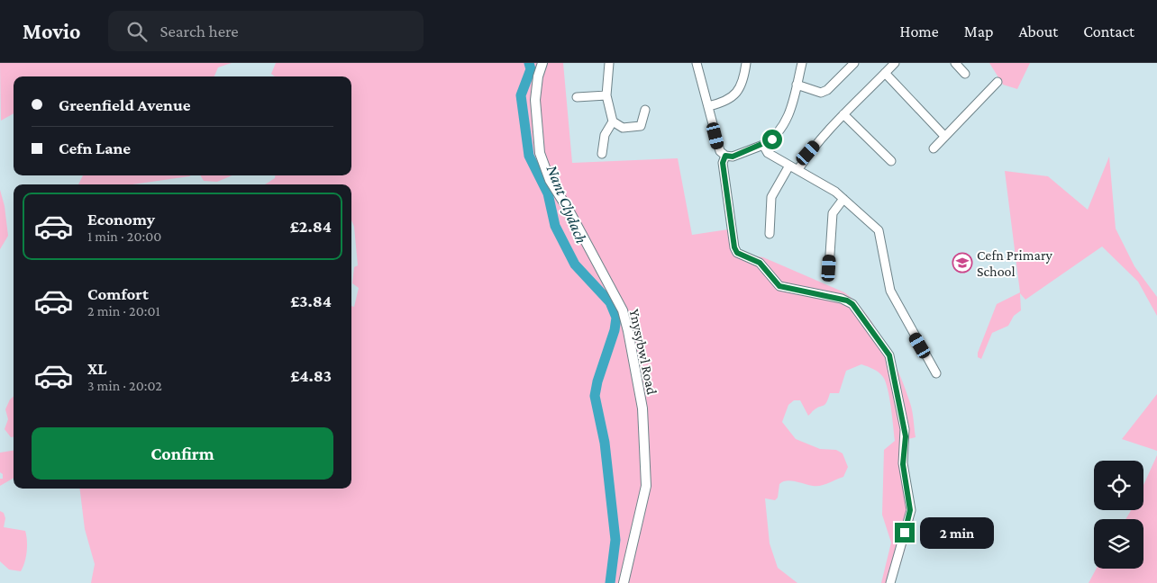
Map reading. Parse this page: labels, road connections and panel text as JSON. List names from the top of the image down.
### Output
{
  "streets": {
    "main road": ["Ynysybwl Road"]
  },
  "water": ["Nant Clydach"],
  "places": {
    "school or university": ["Cefn Primary School"]
  },
  "page": {
    "header": "Movio",
    "search": "Search here",
    "nav": [
      "Home",
      "Map",
      "About",
      "Contact"
    ],
    "banner": ["Greenfield Avenue", "Cefn Lane"],
    "list": [
      {
        "name": "Economy",
        "note": "1 min · 20:00",
        "value": "£2.84"
      },
      {
        "name": "Comfort",
        "note": "2 min · 20:01",
        "value": "£3.84"
      },
      {
        "name": "XL",
        "note": "3 min · 20:02",
        "value": "£4.83"
      }
    ],
    "buttons": "Confirm",
    "bubble": "2 min"
  }
}
